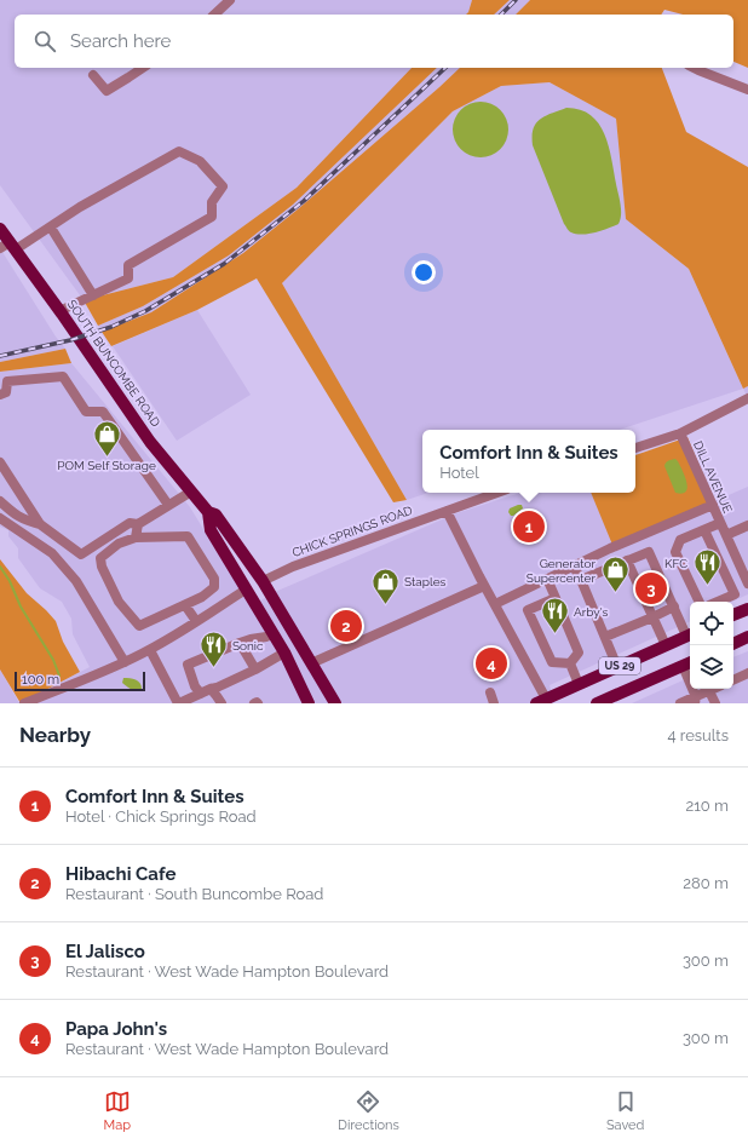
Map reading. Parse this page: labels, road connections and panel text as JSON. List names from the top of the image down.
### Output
{
  "streets": {
    "main road": ["SOUTH BUNCOMBE ROAD", "US 29"],
    "street": ["DILL AVENUE", "CHICK SPRINGS ROAD"]
  },
  "crossings": [
    ["SOUTH BUNCOMBE ROAD", "CHICK SPRINGS ROAD"]
  ],
  "places": {
    "shop": ["POM Self Storage", "Generator Supercenter", "Staples"],
    "restaurant": ["KFC", "Arby's", "Sonic"]
  },
  "scale_bar": "100 m",
  "page": {
    "search": "Search here",
    "popup": ["Comfort Inn & Suites", "Hotel"],
    "pins": [
      "1",
      "3",
      "2",
      "4"
    ],
    "scale": "100 m",
    "heading": ["Nearby", "4 results"],
    "list": [
      {
        "mark": "1",
        "name": "Comfort Inn & Suites",
        "note": "Hotel · Chick Springs Road",
        "value": "210 m"
      },
      {
        "mark": "2",
        "name": "Hibachi Cafe",
        "note": "Restaurant · South Buncombe Road",
        "value": "280 m"
      },
      {
        "mark": "3",
        "name": "El Jalisco",
        "note": "Restaurant · West Wade Hampton Boulevard",
        "value": "300 m"
      },
      {
        "mark": "4",
        "name": "Papa John's",
        "note": "Restaurant · West Wade Hampton Boulevard",
        "value": "300 m"
      }
    ],
    "nav": ["Map", "Directions", "Saved"]
  }
}
